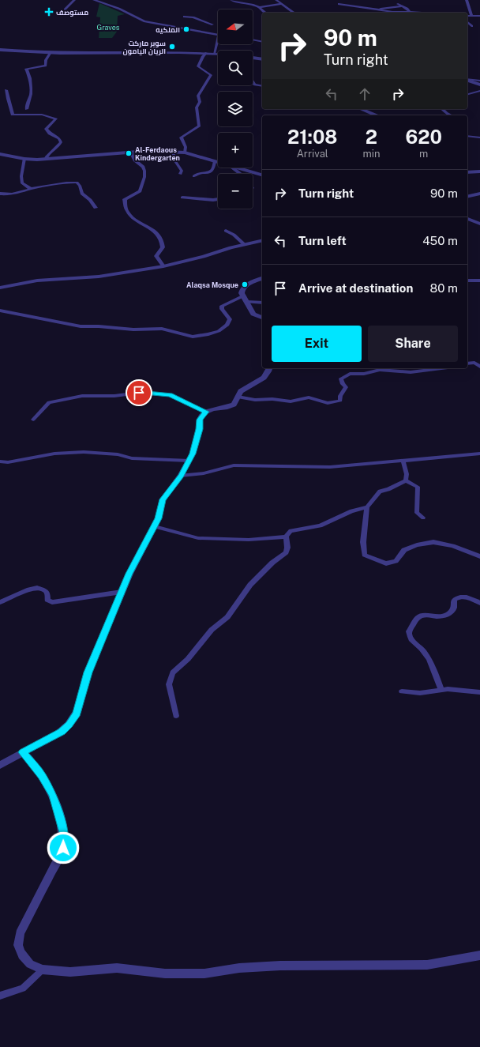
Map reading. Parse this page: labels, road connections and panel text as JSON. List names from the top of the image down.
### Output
{
  "parks": ["Graves"],
  "places": {
    "health": ["مستوصف"],
    "other": [
      "الملكيه",
      "سوبر ماركت الريان اليامون",
      "Al-Ferdaous Kindergarten",
      "Alaqsa Mosque"
    ]
  },
  "north": "left",
  "page": {
    "map_buttons": ["+", "−"],
    "turn": ["90 m", "Turn right"],
    "eta": [
      "21:08",
      "Arrival",
      "2",
      "min",
      "620",
      "m"
    ],
    "list": [
      {
        "name": "Turn right",
        "value": "90 m"
      },
      {
        "name": "Turn left",
        "value": "450 m"
      },
      {
        "name": "Arrive at destination",
        "value": "80 m"
      }
    ],
    "buttons": ["Exit", "Share"]
  }
}
